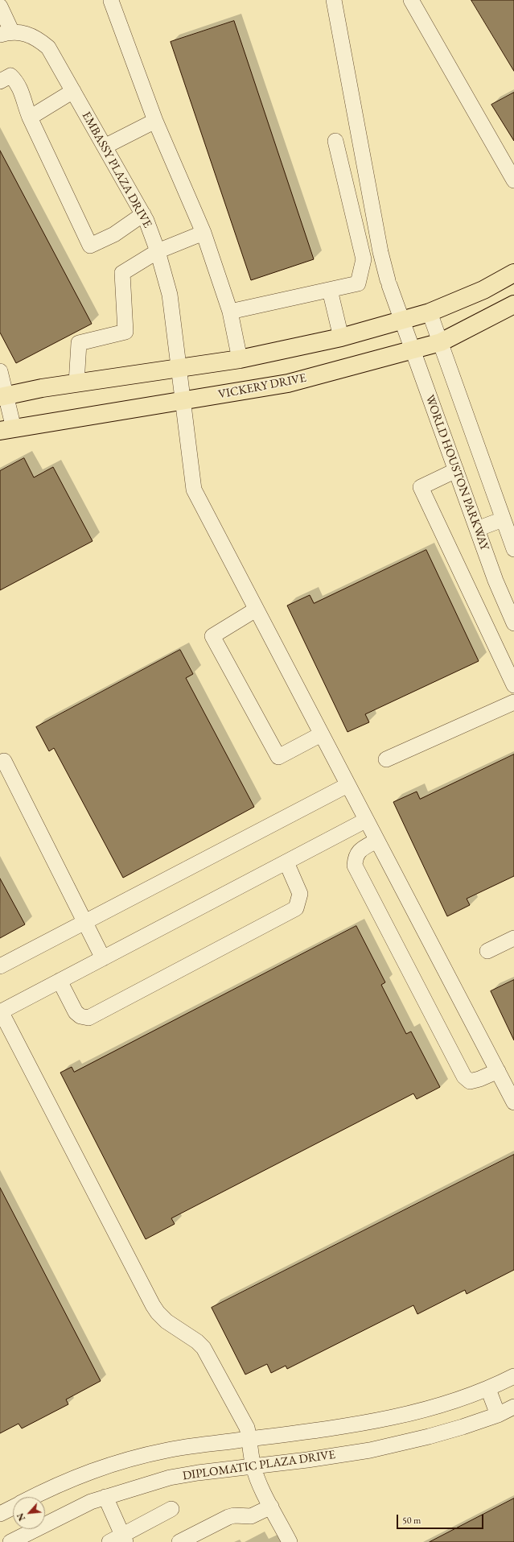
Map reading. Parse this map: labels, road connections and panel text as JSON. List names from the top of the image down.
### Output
{
  "streets": {
    "main road": ["VICKERY DRIVE"],
    "street": ["EMBASSY PLAZA DRIVE", "WORLD HOUSTON PARKWAY", "DIPLOMATIC PLAZA DRIVE"]
  },
  "crossings": [
    ["EMBASSY PLAZA DRIVE", "VICKERY DRIVE"],
    ["VICKERY DRIVE", "WORLD HOUSTON PARKWAY"]
  ],
  "scale_bar": "50 m",
  "north": "bottom left"
}
